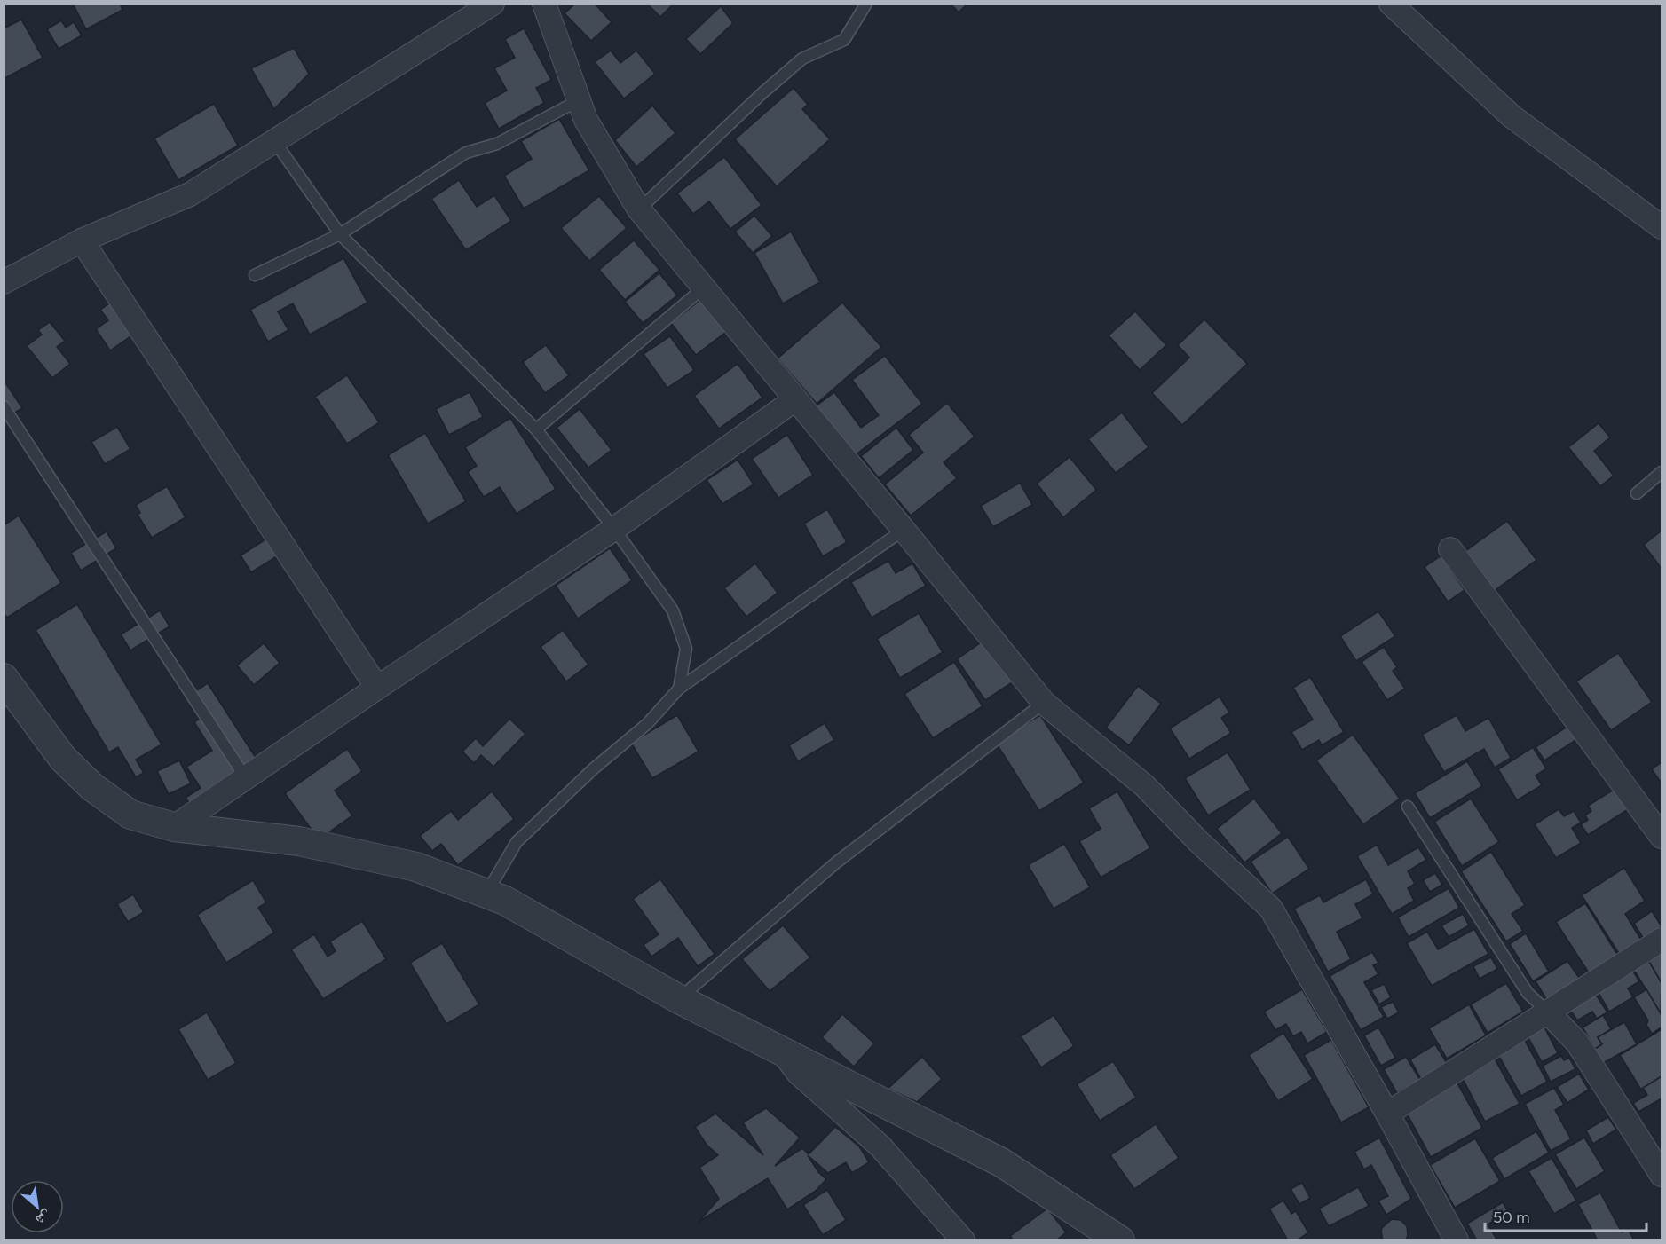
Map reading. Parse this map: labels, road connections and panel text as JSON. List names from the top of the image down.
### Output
{
  "scale_bar": "50 m",
  "north": "bottom right"
}
